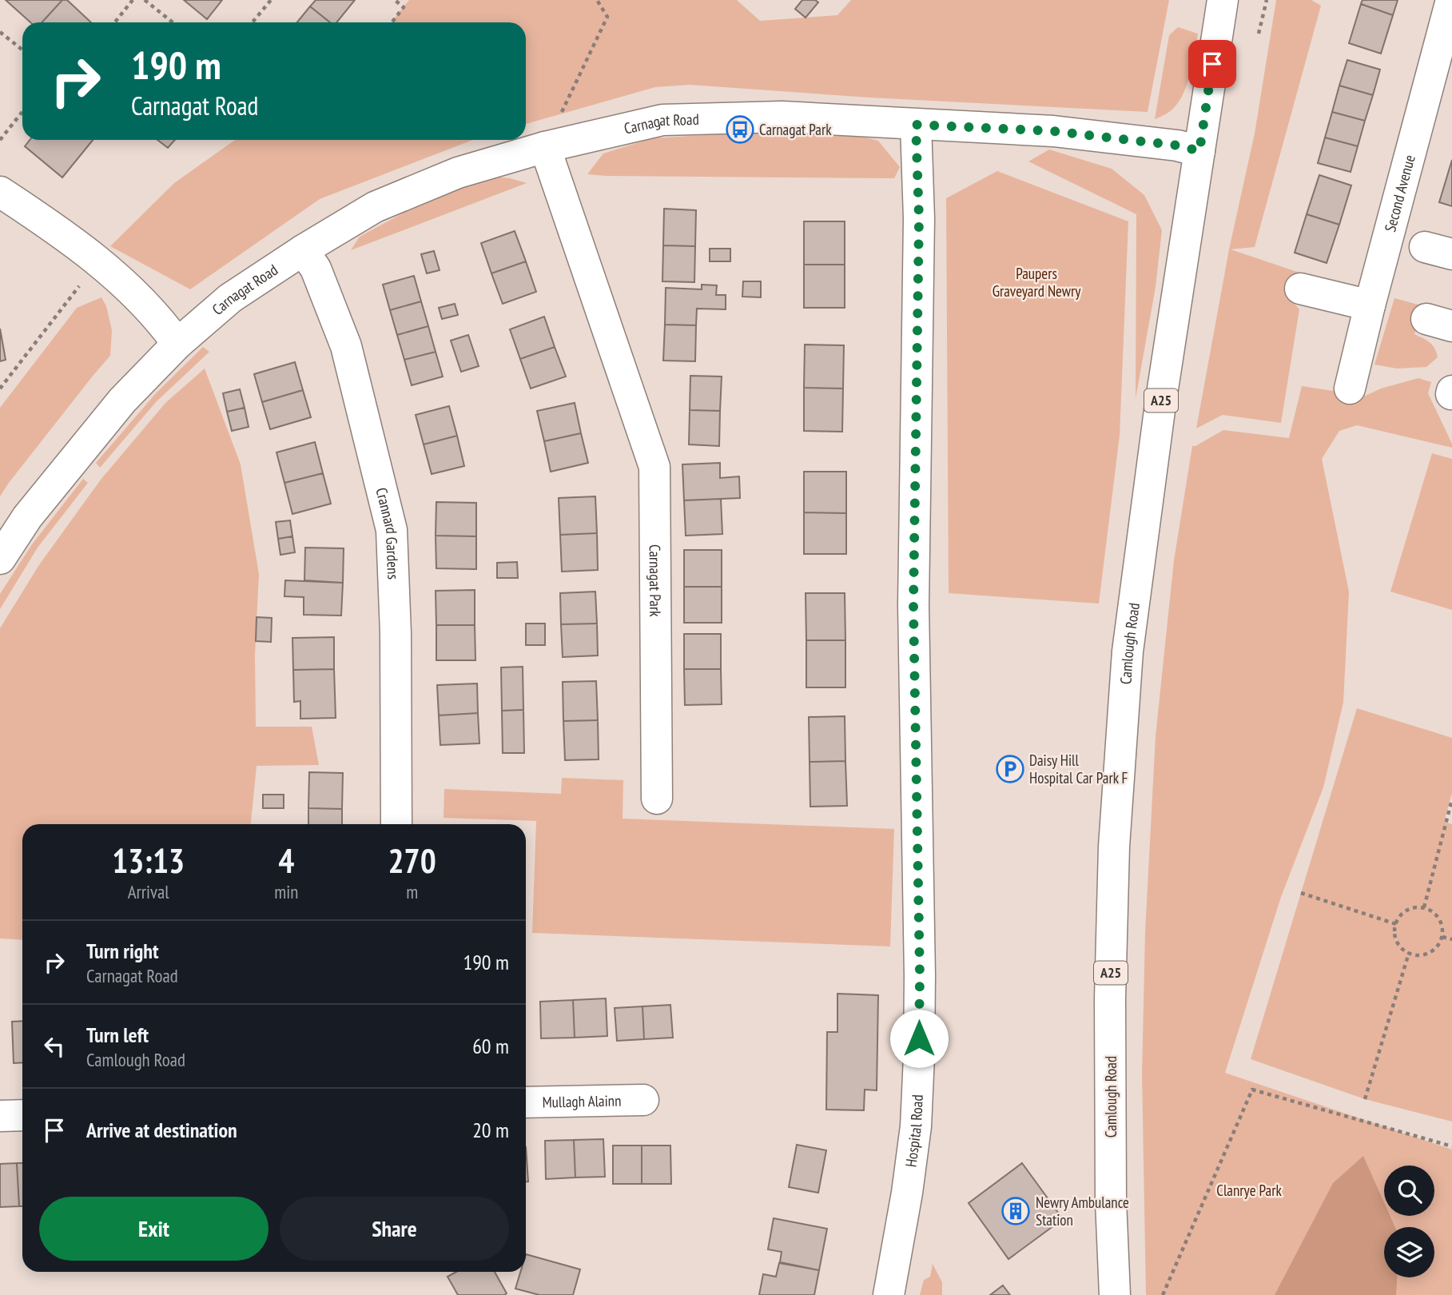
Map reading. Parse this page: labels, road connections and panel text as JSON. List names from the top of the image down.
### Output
{
  "streets": {
    "street": [
      "Carnagat Road",
      "Second Avenue",
      "A25",
      "Crannard Gardens",
      "Carnagat Park",
      "Camlough Road",
      "Mullagh Alainn",
      "Hospital Road"
    ]
  },
  "crossings": [
    ["Carnagat Road", "Crannard Gardens"],
    ["Carnagat Road", "Carnagat Park"],
    ["Carnagat Road", "Camlough Road"],
    ["Carnagat Road", "Hospital Road"]
  ],
  "parks": ["Paupers Graveyard Newry", "Clanrye Park"],
  "places": {
    "bus stop": ["Carnagat Park"],
    "parking": ["Daisy Hill Hospital Car Park F"],
    "building": ["Newry Ambulance Station"]
  },
  "page": {
    "turn": ["190 m", "Carnagat Road"],
    "eta": [
      "13:13",
      "Arrival",
      "4",
      "min",
      "270",
      "m"
    ],
    "list": [
      {
        "name": "Turn right",
        "note": "Carnagat Road",
        "value": "190 m"
      },
      {
        "name": "Turn left",
        "note": "Camlough Road",
        "value": "60 m"
      },
      {
        "name": "Arrive at destination",
        "value": "20 m"
      }
    ],
    "buttons": ["Exit", "Share"]
  }
}
